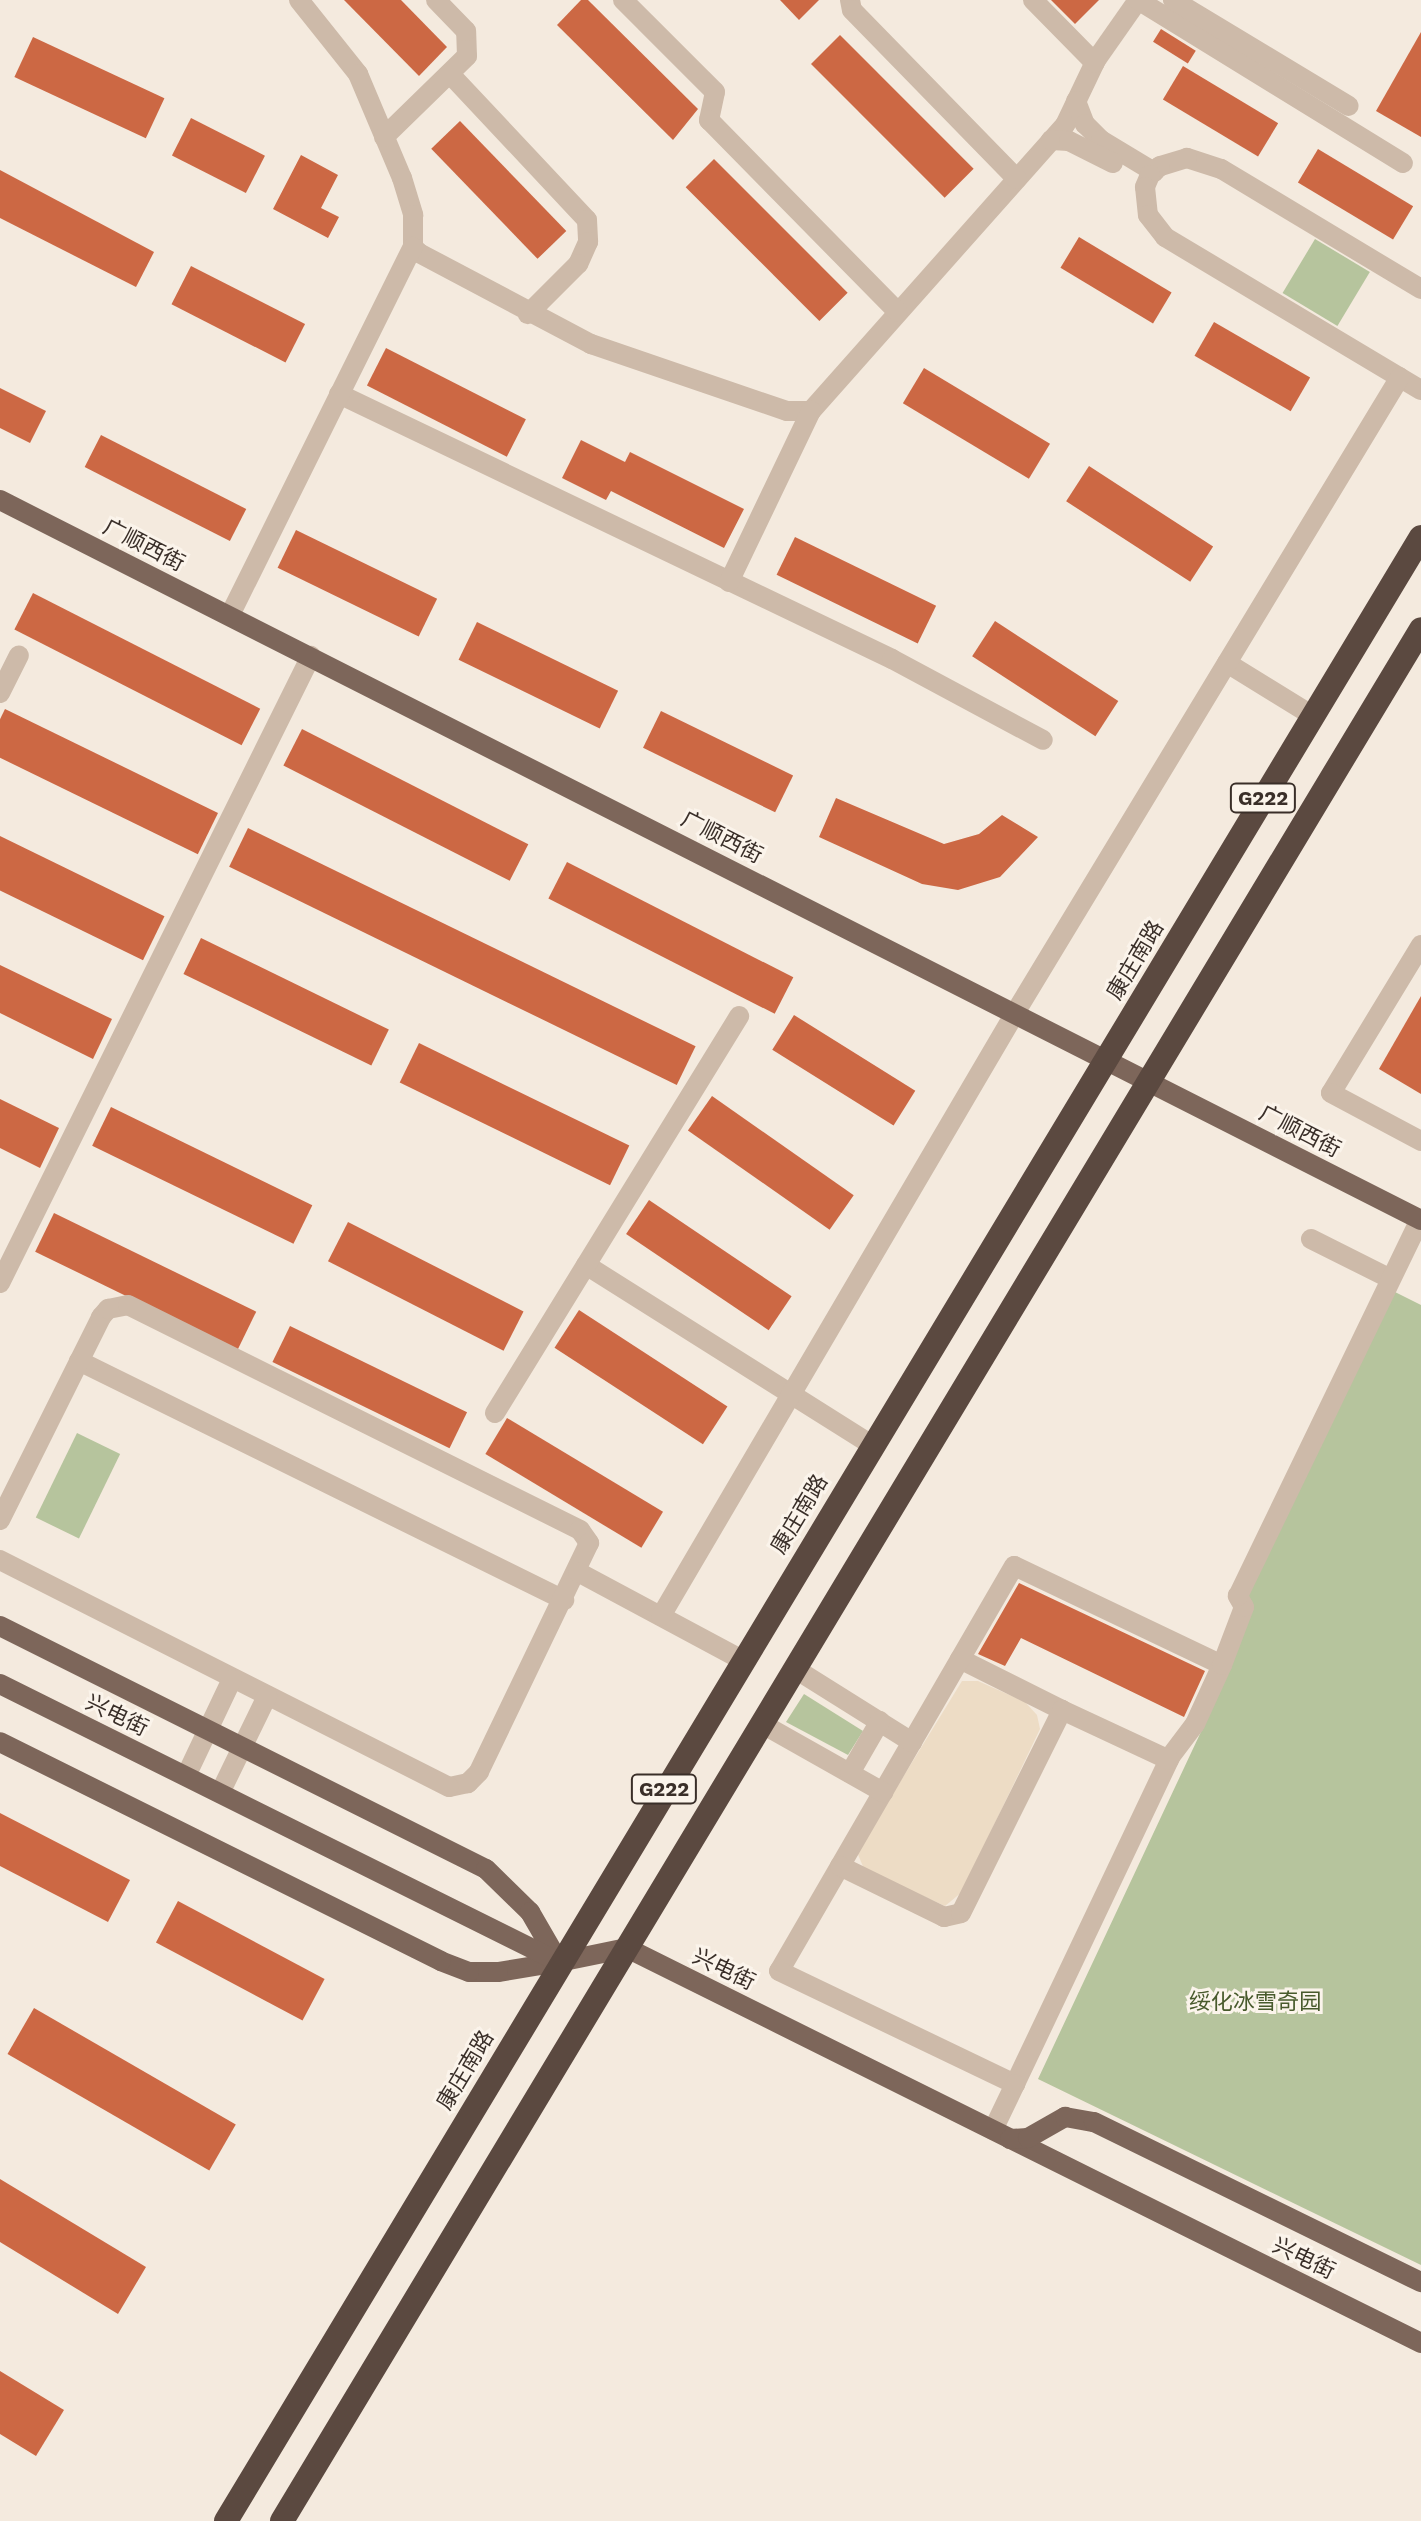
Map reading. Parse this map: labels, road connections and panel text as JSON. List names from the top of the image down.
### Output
{
  "streets": {
    "highway": ["G222", "康庄南路"],
    "main road": ["广顺西街", "兴电街"]
  },
  "crossings": [
    ["广顺西街", "G222"],
    ["广顺西街", "康庄南路"],
    ["G222", "兴电街"],
    ["康庄南路", "兴电街"]
  ],
  "parks": ["绥化冰雪奇园"]
}
